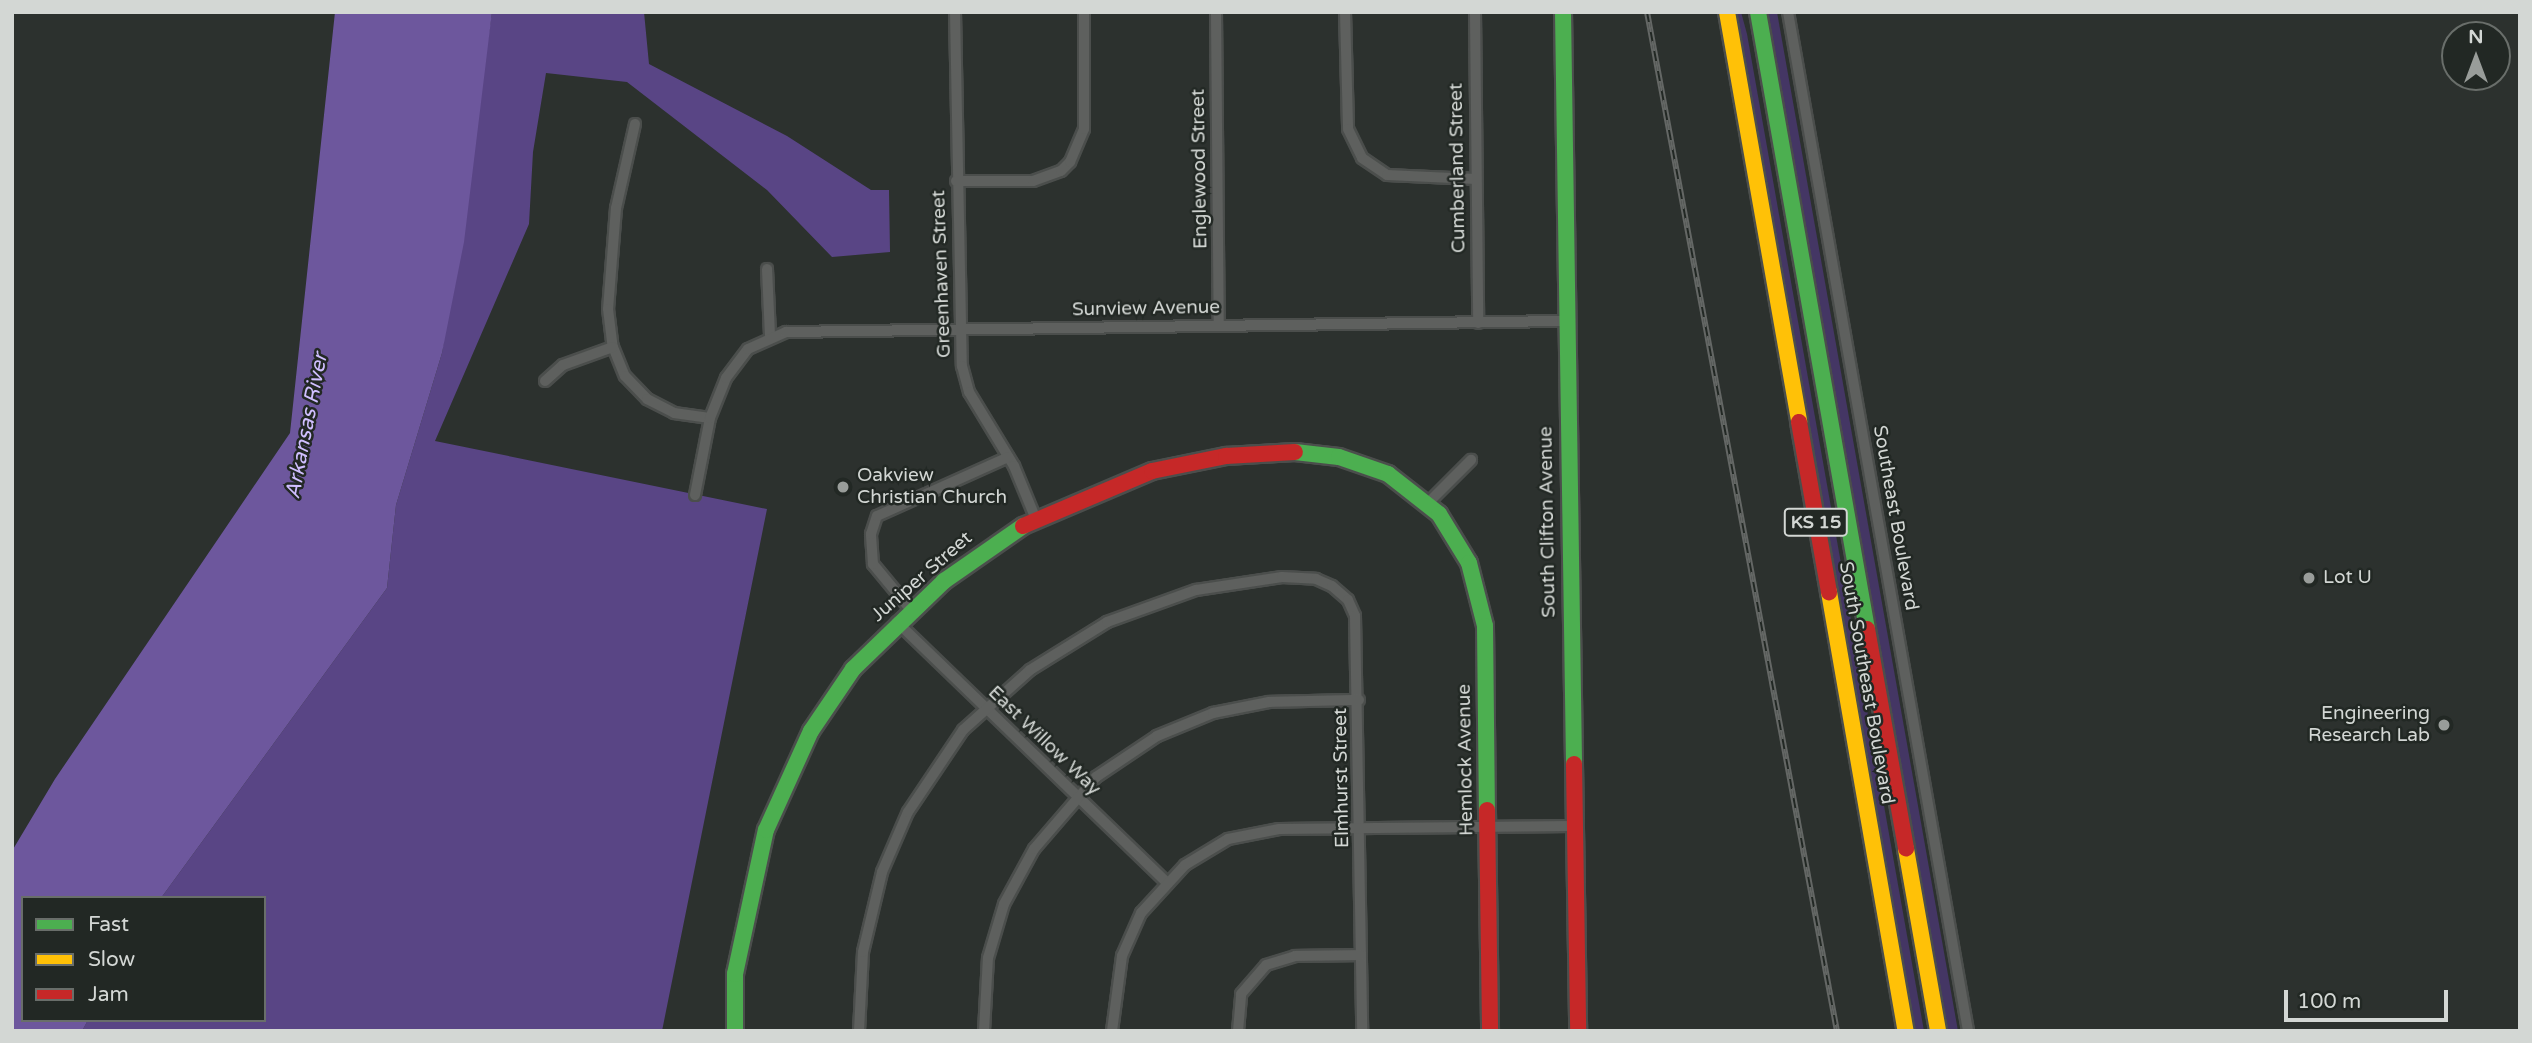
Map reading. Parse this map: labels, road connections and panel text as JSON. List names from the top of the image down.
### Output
{
  "streets": {
    "street": [
      "Cumberland Street",
      "Englewood Street",
      "Greenhaven Street",
      "Sunview Avenue",
      "Southeast Boulevard",
      "South Clifton Avenue",
      "KS 15",
      "Juniper Street",
      "South Southeast Boulevard",
      "East Willow Way",
      "Hemlock Avenue",
      "Elmhurst Street"
    ]
  },
  "crossings": [
    ["Cumberland Street", "Sunview Avenue"],
    ["Englewood Street", "Sunview Avenue"],
    ["Greenhaven Street", "Sunview Avenue"],
    ["Greenhaven Street", "Juniper Street"],
    ["Sunview Avenue", "South Clifton Avenue"],
    ["Juniper Street", "East Willow Way"],
    ["Juniper Street", "Hemlock Avenue"],
    ["East Willow Way", "Elmhurst Street"]
  ],
  "water": ["Arkansas River"],
  "places": ["Oakview Christian Church", "Lot U", "Engineering Research Lab"],
  "legend": ["Fast", "Slow", "Jam"],
  "scale_bar": "100 m",
  "north": "top"
}
